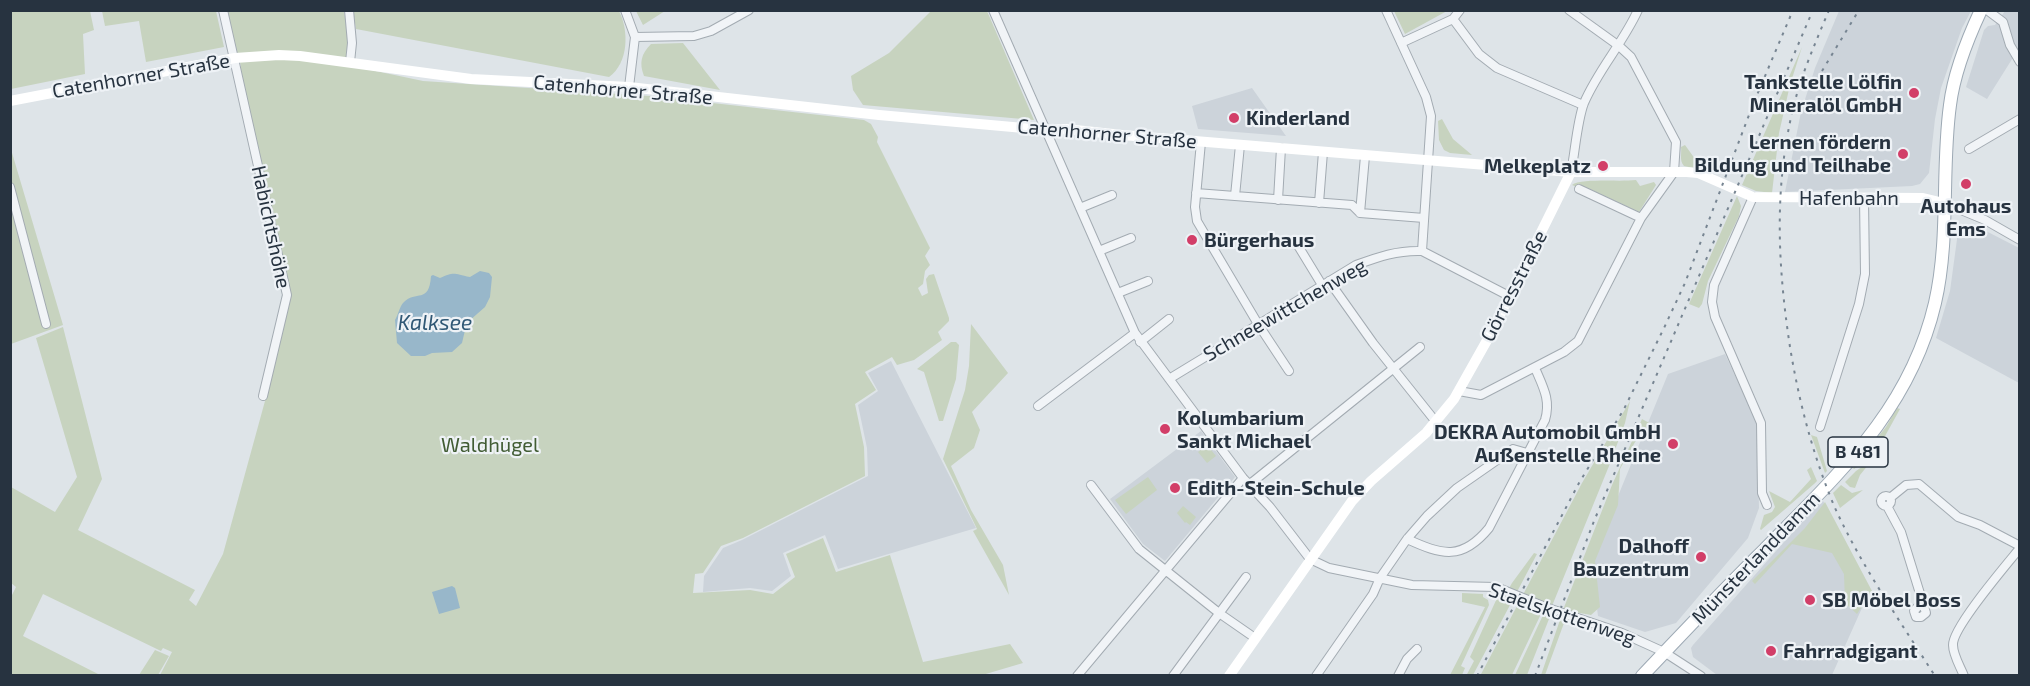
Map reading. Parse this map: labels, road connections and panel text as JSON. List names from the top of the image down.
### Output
{
  "streets": {
    "main road": ["B 481", "Münsterlanddamm"],
    "street": [
      "Catenhorner Straße",
      "Hafenbahn",
      "Habichtshöhe",
      "Görresstraße",
      "Schneewittchenweg",
      "Staelskottenweg"
    ]
  },
  "crossings": [
    ["Catenhorner Straße", "Hafenbahn"],
    ["Catenhorner Straße", "Habichtshöhe"],
    ["Catenhorner Straße", "Görresstraße"],
    ["Hafenbahn", "B 481"],
    ["Hafenbahn", "Münsterlanddamm"],
    ["Görresstraße", "Staelskottenweg"],
    ["B 481", "Münsterlanddamm"],
    ["Münsterlanddamm", "Staelskottenweg"]
  ],
  "water": ["Kalksee"],
  "parks": ["Waldhügel"],
  "places": [
    "Tankstelle Lölfin Mineralöl GmbH",
    "Kinderland",
    "Lernen fördern Bildung und Teilhabe",
    "Melkeplatz",
    "Autohaus Ems",
    "Bürgerhaus",
    "Kolumbarium Sankt Michael",
    "DEKRA Automobil GmbH Außenstelle Rheine",
    "Edith-Stein-Schule",
    "Dalhoff Bauzentrum",
    "SB Möbel Boss",
    "Fahrradgigant"
  ]
}
